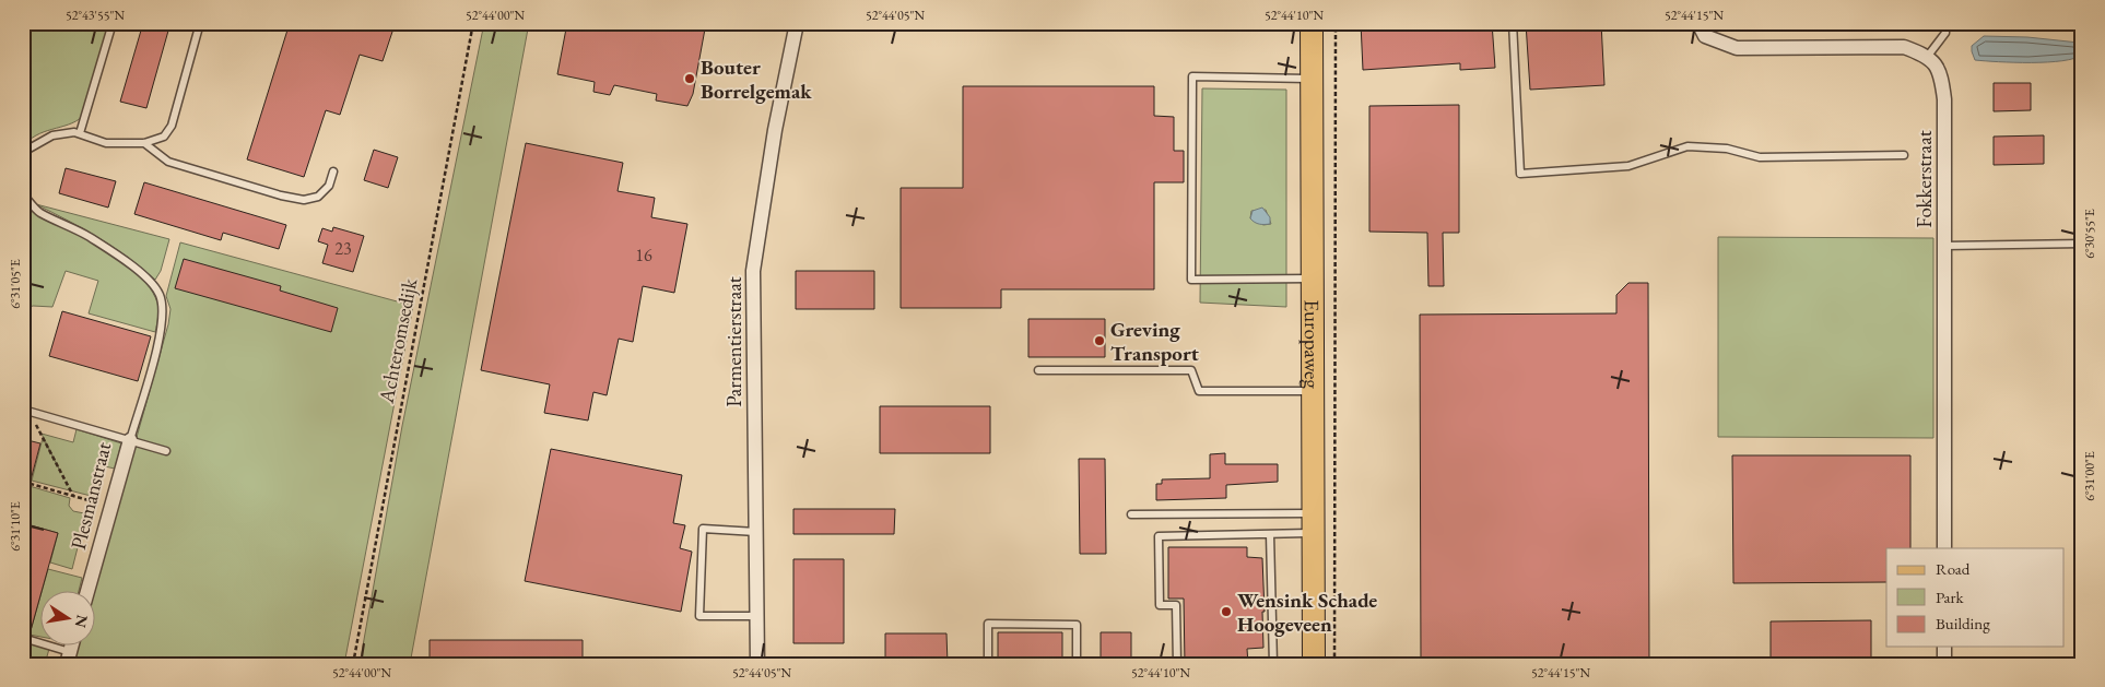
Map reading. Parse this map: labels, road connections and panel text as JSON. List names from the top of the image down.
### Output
{
  "streets": {
    "main road": ["Europaweg"],
    "street": ["Fokkerstraat", "Parmentierstraat", "Plesmanstraat"],
    "path": ["Achteromsedijk"]
  },
  "places": ["Bouter Borrelgemak", "Greving Transport", "Wensink Schade Hoogeveen"],
  "house_numbers": ["23", "16"],
  "legend": ["Road", "Park", "Building"],
  "north": "right",
  "coordinates": [
    "52°43'55\"N",
    "52°44'00\"N",
    "52°44'05\"N",
    "52°44'10\"N",
    "52°44'15\"N",
    "6°30'55\"E",
    "6°31'05\"E",
    "6°31'00\"E",
    "6°31'10\"E"
  ]
}
